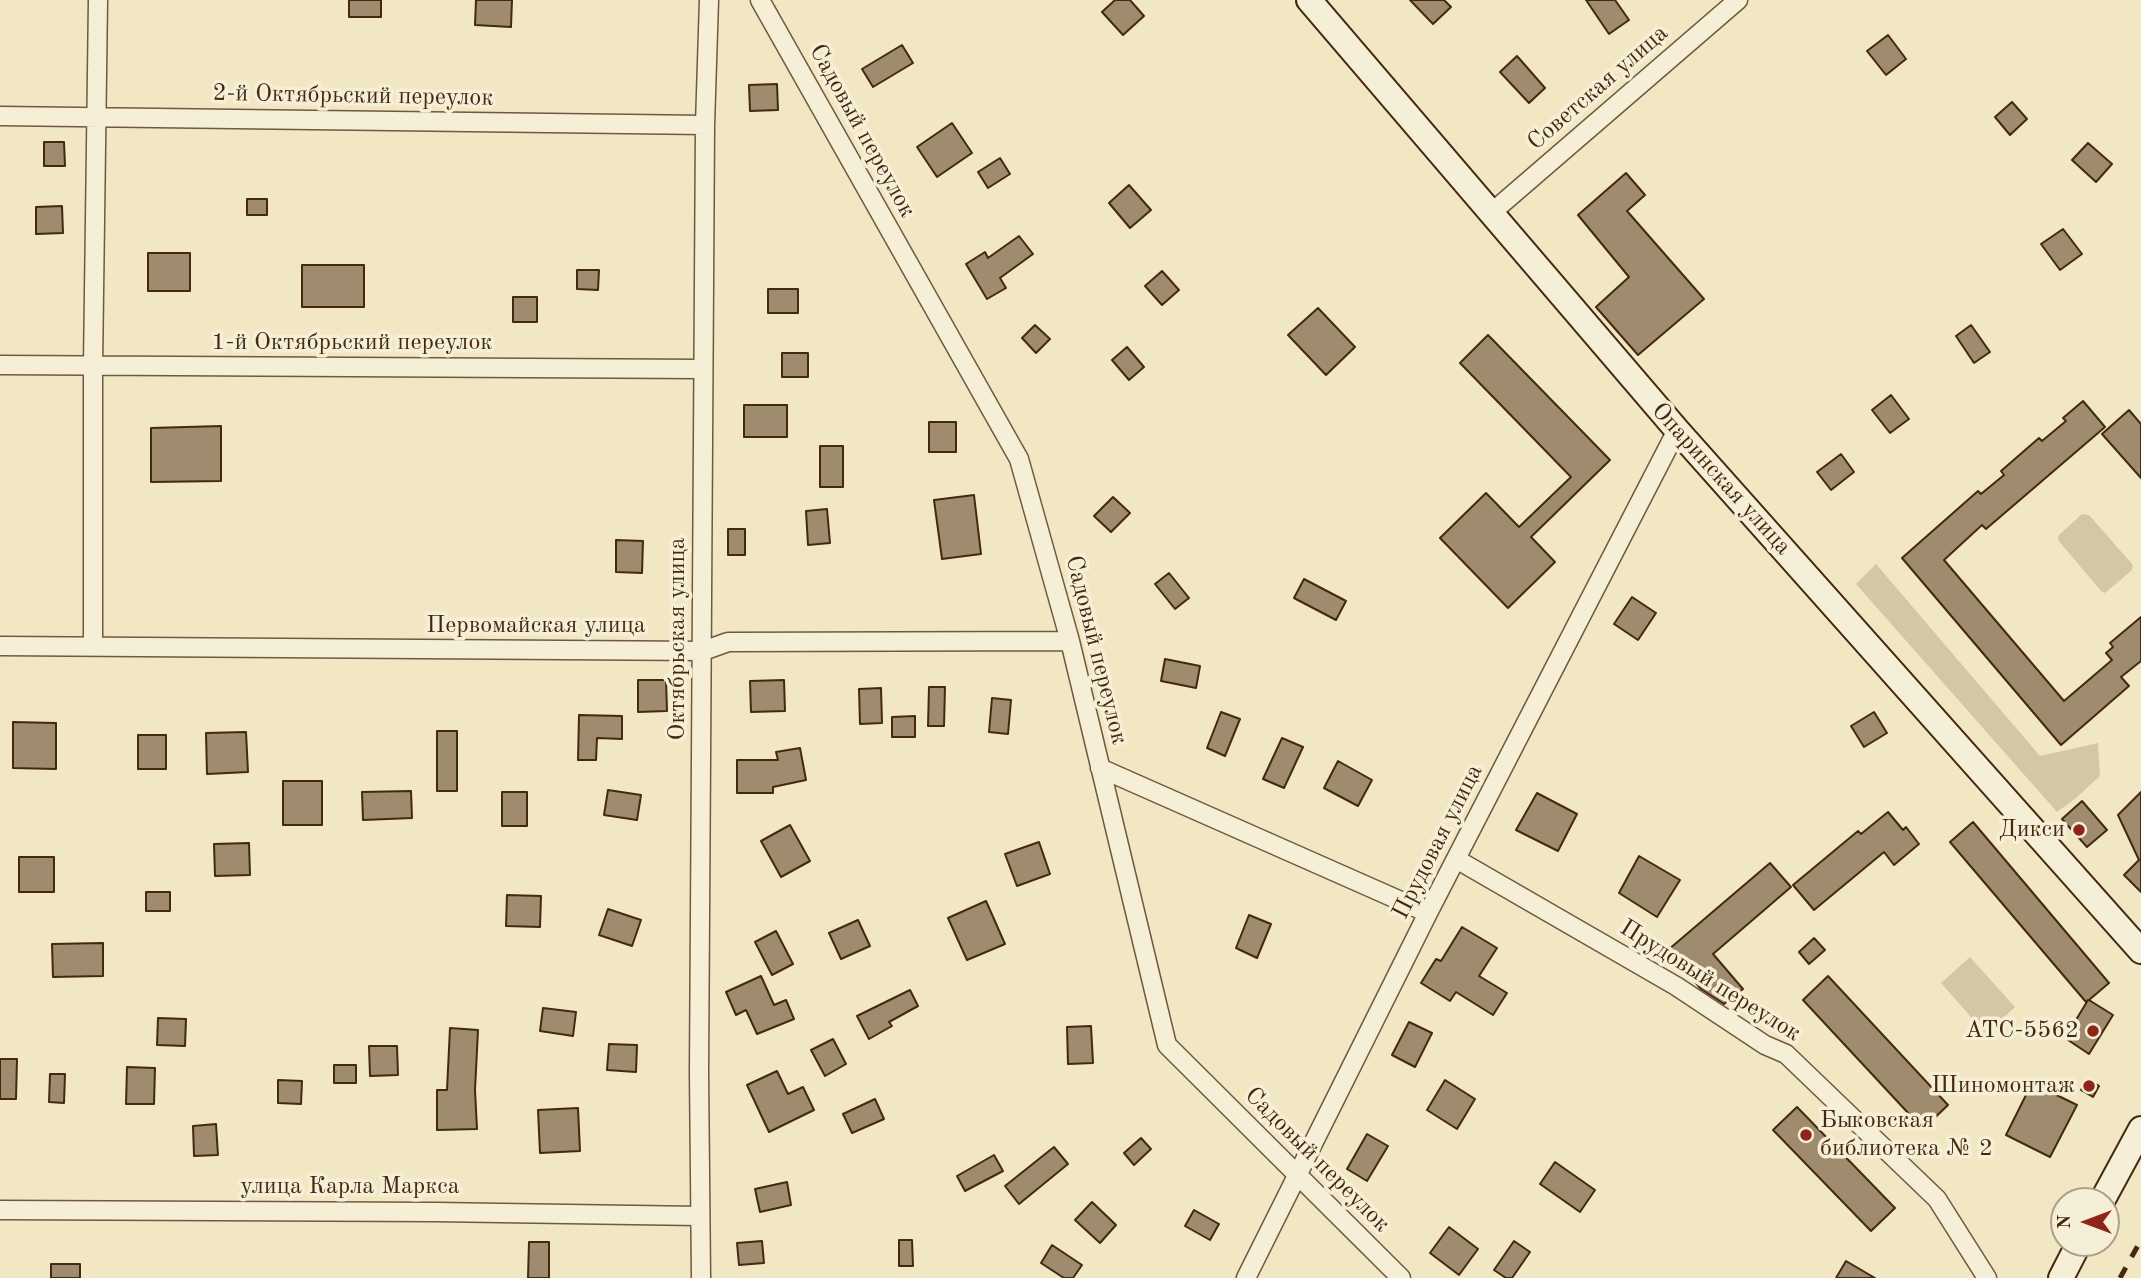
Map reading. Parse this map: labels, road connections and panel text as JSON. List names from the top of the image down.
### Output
{
  "streets": {
    "main road": ["Опаринская улица"],
    "street": [
      "Советская улица",
      "2-й Октябрьский переулок",
      "Садовый переулок",
      "1-й Октябрьский переулок",
      "Первомайская улица",
      "Октябрьская улица",
      "Прудовая улица",
      "Прудовый переулок",
      "улица Карла Маркса"
    ]
  },
  "crossings": [
    ["Советская улица", "Опаринская улица"],
    ["2-й Октябрьский переулок", "Октябрьская улица"],
    ["Садовый переулок", "Первомайская улица"],
    ["Садовый переулок", "Прудовая улица"],
    ["1-й Октябрьский переулок", "Октябрьская улица"],
    ["Опаринская улица", "Прудовая улица"],
    ["Первомайская улица", "Октябрьская улица"],
    ["Октябрьская улица", "улица Карла Маркса"],
    ["Прудовая улица", "Прудовый переулок"]
  ],
  "places": [
    "Дикси",
    "АТС-5562",
    "Шиномонтаж",
    "Быковская библиотека № 2"
  ],
  "north": "left"
}
